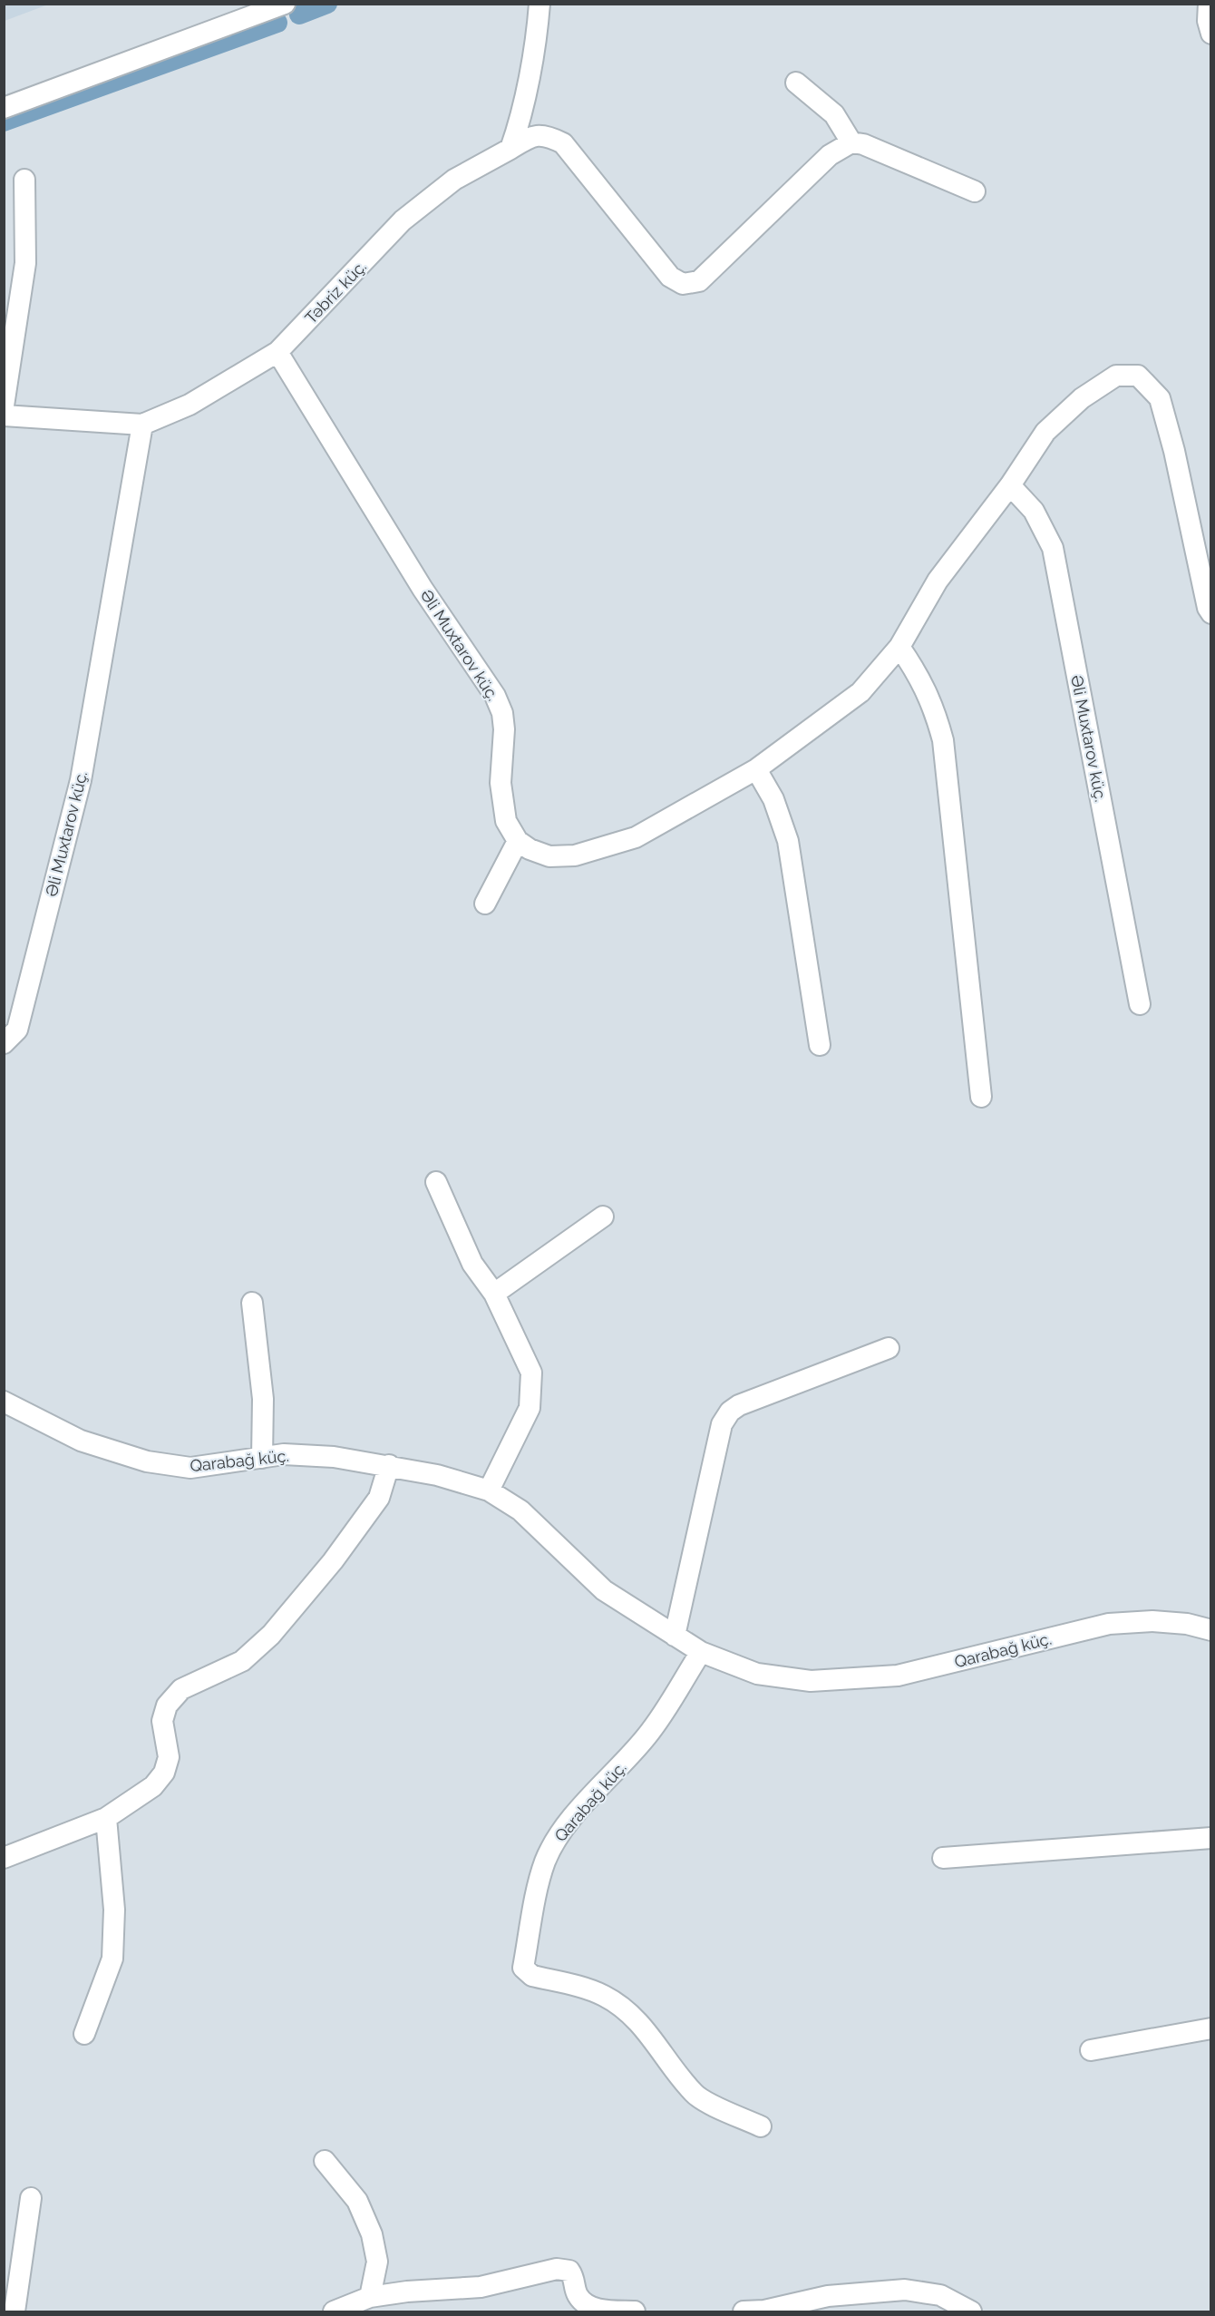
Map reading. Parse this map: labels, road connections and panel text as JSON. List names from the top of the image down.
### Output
{
  "streets": {
    "street": ["Təbriz küç.", "Əli Muxtarov küç.", "Qarabağ küç."]
  },
  "crossings": [
    ["Təbriz küç.", "Əli Muxtarov küç."]
  ]
}
